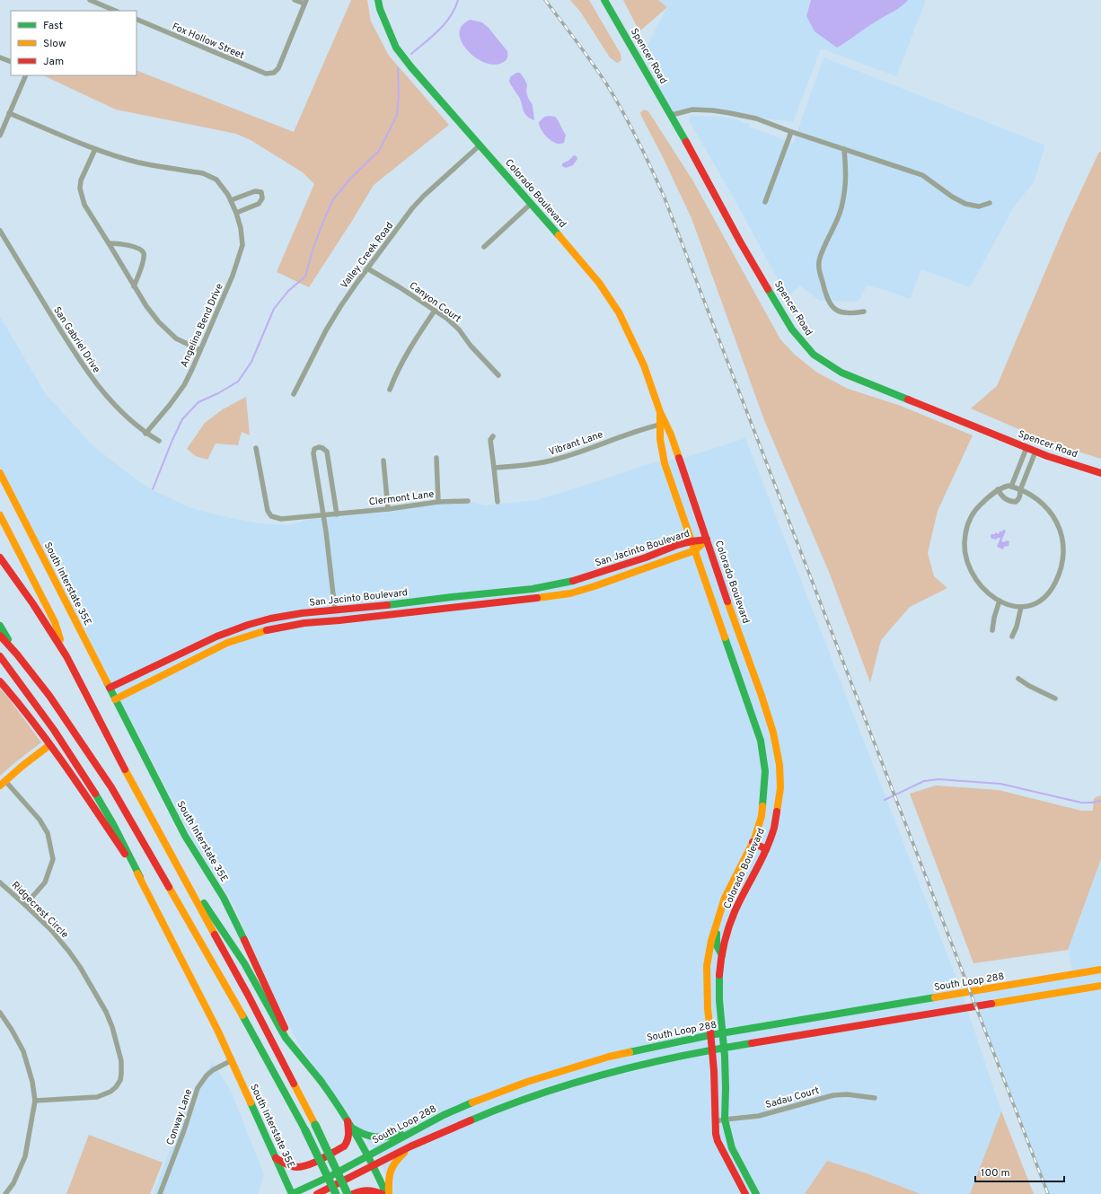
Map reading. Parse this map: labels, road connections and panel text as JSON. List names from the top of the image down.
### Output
{
  "streets": {
    "main road": [
      "Spencer Road",
      "Colorado Boulevard",
      "San Jacinto Boulevard",
      "South Interstate 35E",
      "South Loop 288"
    ],
    "street": [
      "Fox Hollow Street",
      "Valley Creek Road",
      "Canyon Court",
      "Angelina Bend Drive",
      "San Gabriel Drive",
      "Vibrant Lane",
      "Clermont Lane",
      "Ridgecrest Circle",
      "Sadau Court",
      "Conway Lane"
    ]
  },
  "crossings": [
    ["Colorado Boulevard", "Valley Creek Road"],
    ["Colorado Boulevard", "Vibrant Lane"],
    ["Colorado Boulevard", "San Jacinto Boulevard"],
    ["Colorado Boulevard", "South Loop 288"],
    ["Colorado Boulevard", "Sadau Court"],
    ["Valley Creek Road", "Canyon Court"],
    ["Angelina Bend Drive", "San Gabriel Drive"],
    ["San Jacinto Boulevard", "South Interstate 35E"],
    ["South Interstate 35E", "South Loop 288"],
    ["South Interstate 35E", "Conway Lane"]
  ],
  "legend": ["Fast", "Slow", "Jam"],
  "scale_bar": "100 m"
}
